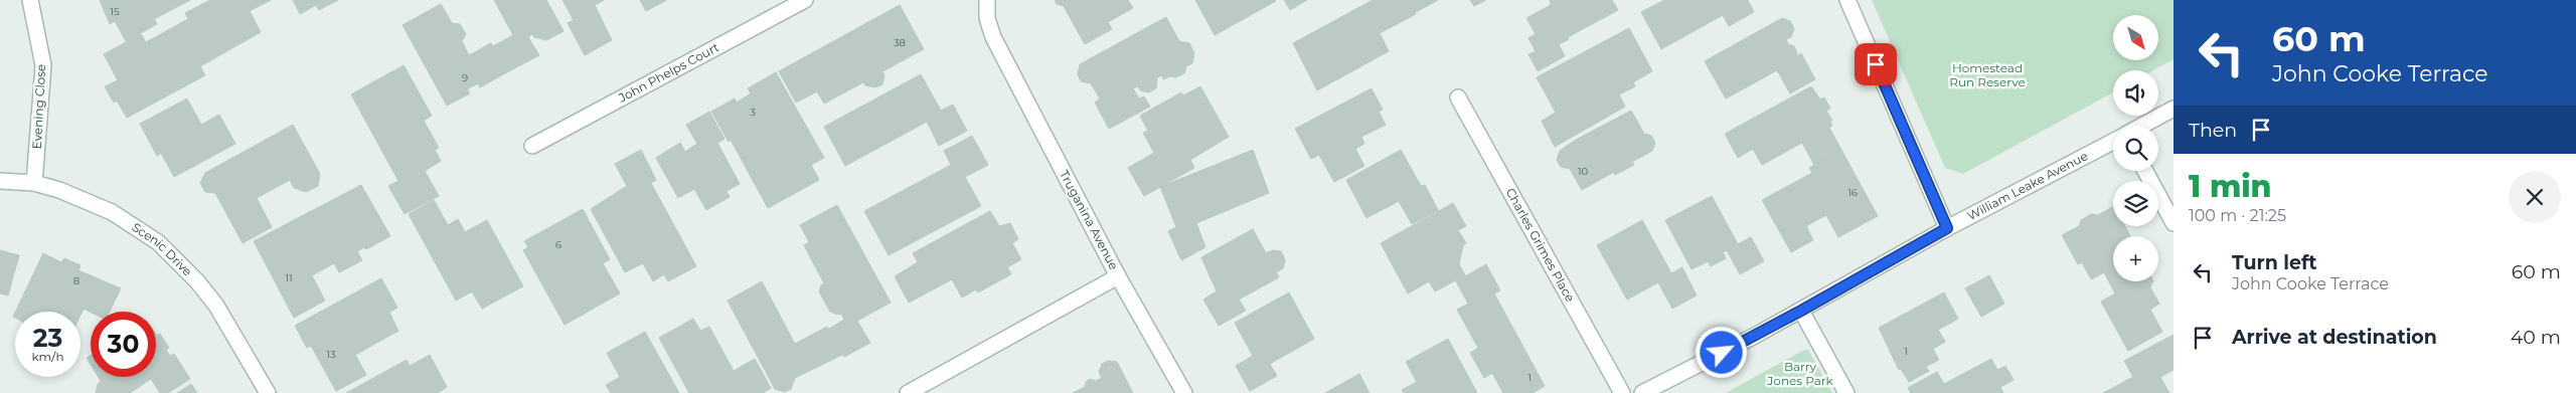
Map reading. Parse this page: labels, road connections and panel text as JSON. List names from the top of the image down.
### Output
{
  "streets": {
    "street": [
      "John Phelps Court",
      "Evening Close",
      "William Leake Avenue",
      "Truganina Avenue",
      "Charles Grimes Place",
      "Scenic Drive"
    ]
  },
  "crossings": [
    ["Evening Close", "Scenic Drive"]
  ],
  "parks": ["Homestead Run Reserve", "Barry Jones Park"],
  "house_numbers": [
    "15",
    "38",
    "9",
    "3",
    "10",
    "16",
    "6",
    "11",
    "8",
    "1",
    "13",
    "1"
  ],
  "north": "bottom right",
  "page": {
    "turn": ["60 m", "John Cooke Terrace"],
    "map_buttons": "+",
    "then": "Then",
    "heading": ["1 min", "100 m · 21:25"],
    "list": [
      {
        "name": "Turn left",
        "note": "John Cooke Terrace",
        "value": "60 m"
      },
      {
        "name": "Arrive at destination",
        "value": "40 m"
      }
    ],
    "speed": "23 km/h",
    "limit": "30"
  }
}
